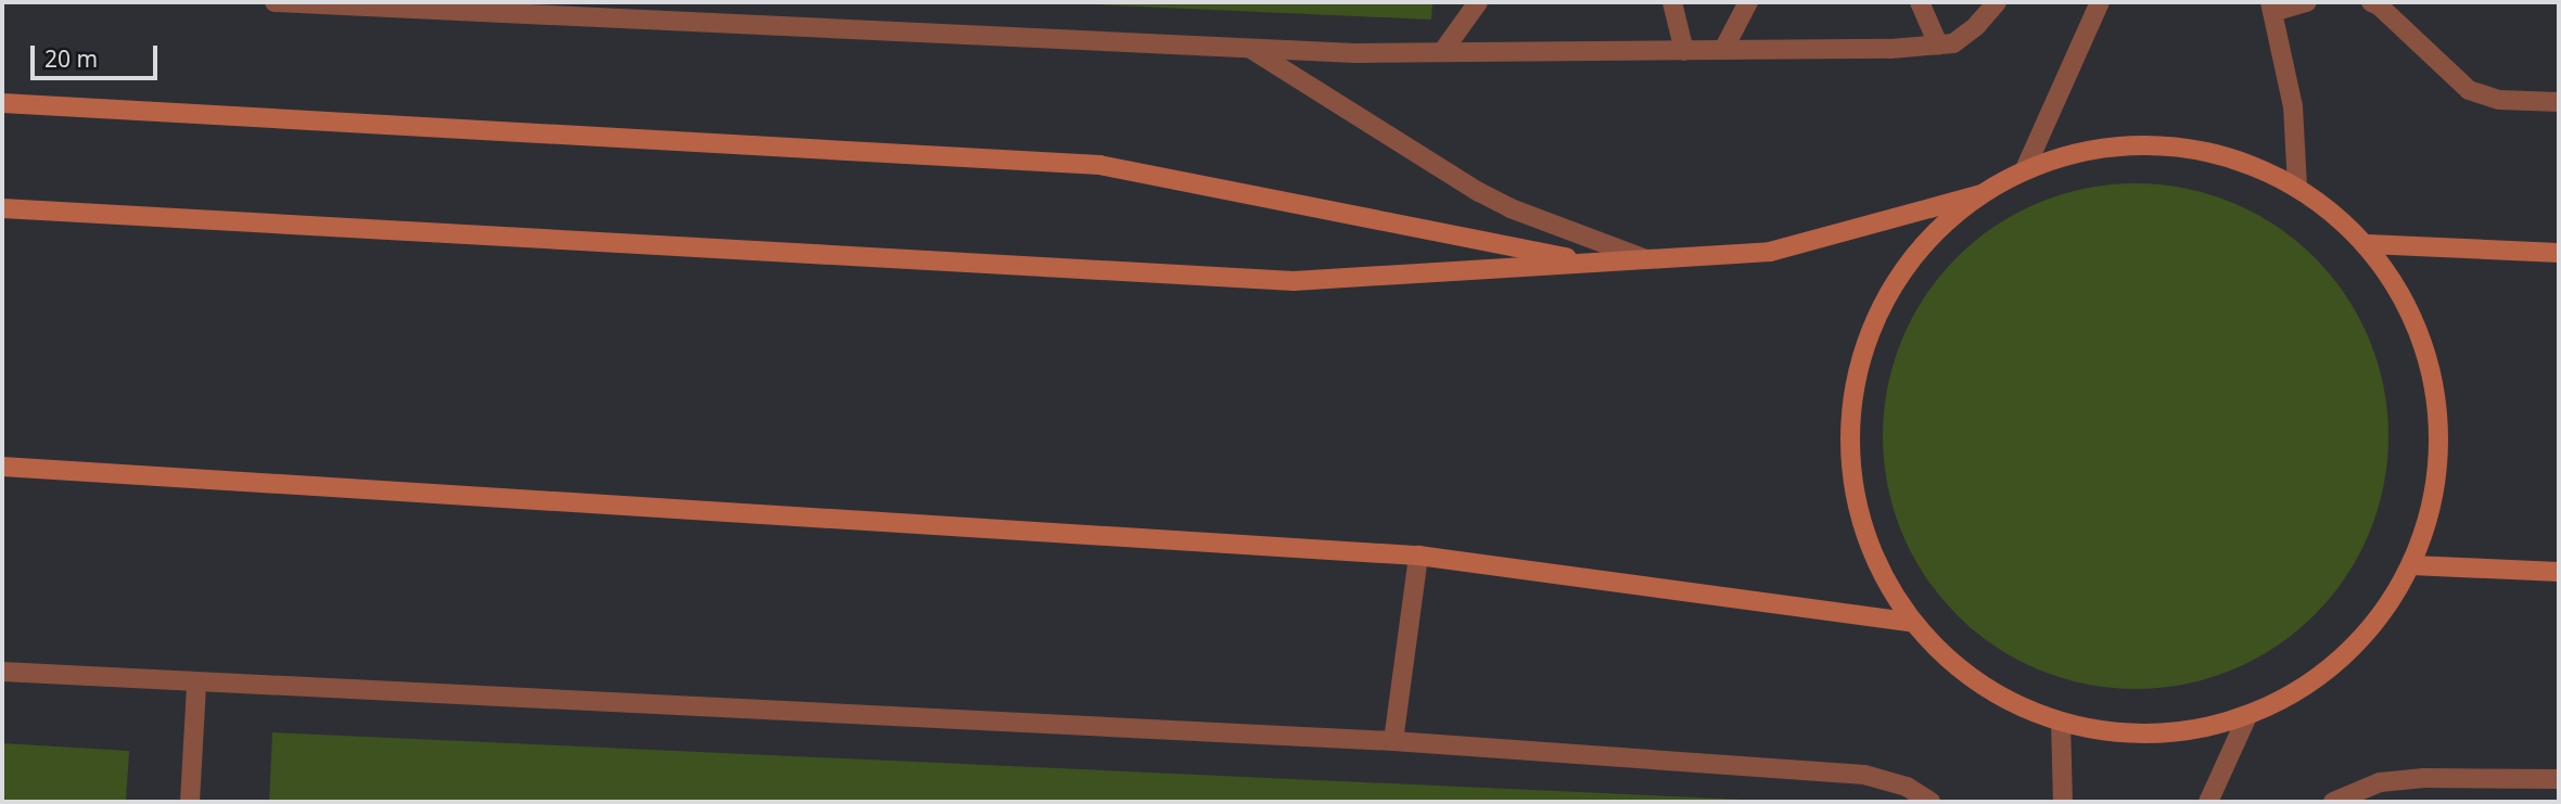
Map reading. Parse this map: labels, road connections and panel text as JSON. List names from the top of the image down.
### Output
{
  "scale_bar": "20 m"
}
